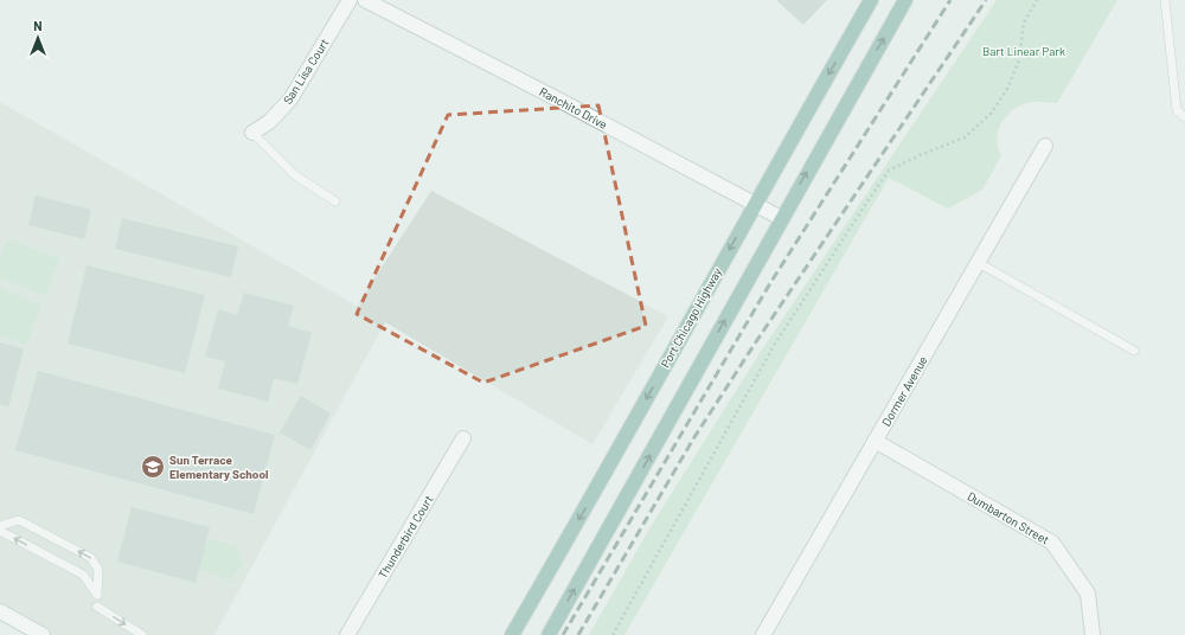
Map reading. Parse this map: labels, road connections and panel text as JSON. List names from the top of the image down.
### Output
{
  "streets": {
    "main road": ["Port Chicago Highway"],
    "street": [
      "San Lisa Court",
      "Ranchito Drive",
      "Dormer Avenue",
      "Dumbarton Street",
      "Thunderbird Court"
    ]
  },
  "crossings": [
    ["Ranchito Drive", "Port Chicago Highway"],
    ["Dormer Avenue", "Dumbarton Street"]
  ],
  "parks": ["Bart Linear Park"],
  "places": {
    "school or university": ["Sun Terrace Elementary School"]
  },
  "north": "top"
}
